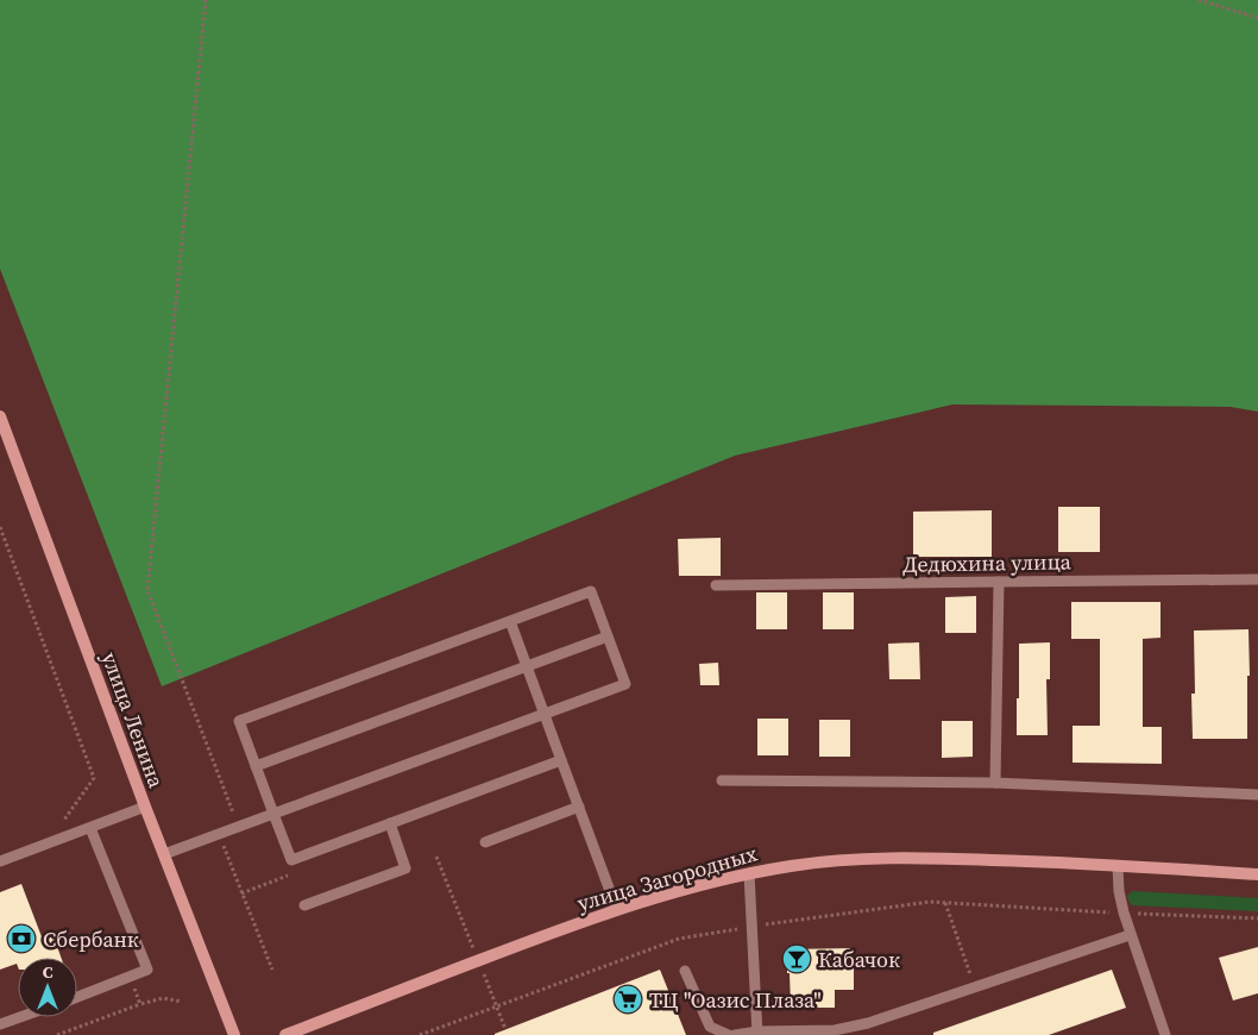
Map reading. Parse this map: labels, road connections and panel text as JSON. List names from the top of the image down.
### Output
{
  "streets": {
    "main road": ["улица Ленина", "улица Загородных"],
    "lane": ["Дедюхина улица"]
  },
  "places": {
    "bank": ["Сбербанк"],
    "bar": ["Кабачок"],
    "supermarket": ["ТЦ \"Оазис Плаза\""]
  },
  "north": "top"
}
